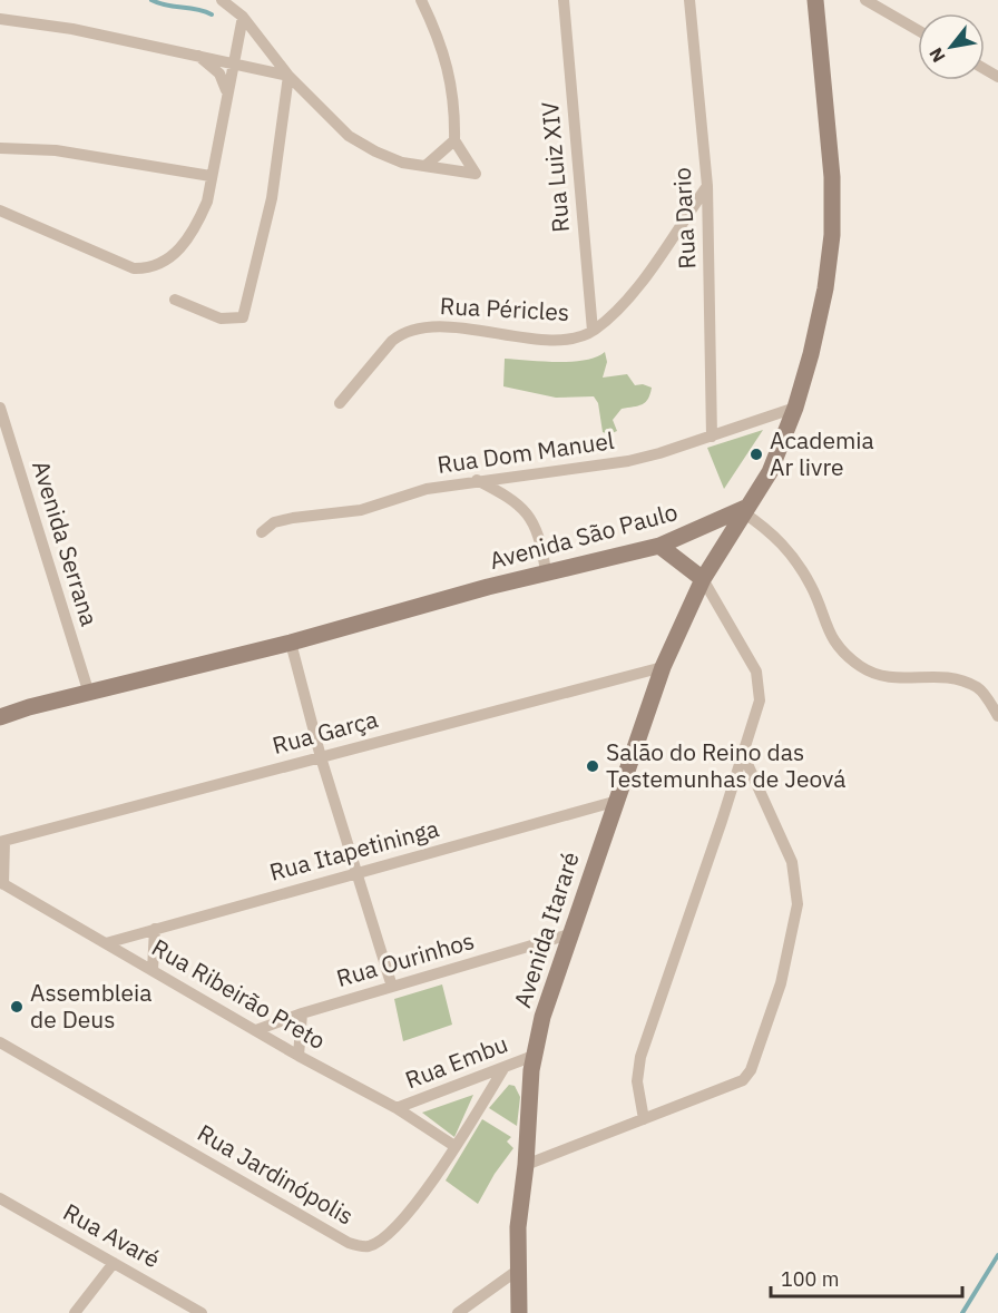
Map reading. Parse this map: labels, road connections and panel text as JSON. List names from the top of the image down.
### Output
{
  "streets": {
    "main road": ["Avenida São Paulo", "Avenida Itararé"],
    "street": [
      "Rua Luiz XIV",
      "Rua Dario",
      "Rua Péricles",
      "Rua Dom Manuel",
      "Avenida Serrana",
      "Rua Garça",
      "Rua Itapetininga",
      "Rua Ourinhos",
      "Rua Ribeirão Preto",
      "Rua Embu",
      "Rua Jardinópolis",
      "Rua Avaré"
    ]
  },
  "crossings": [
    ["Rua Luiz XIV", "Rua Péricles"],
    ["Rua Dario", "Rua Péricles"],
    ["Rua Dario", "Rua Dom Manuel"],
    ["Rua Dom Manuel", "Avenida São Paulo"],
    ["Avenida São Paulo", "Avenida Serrana"],
    ["Avenida São Paulo", "Avenida Itararé"],
    ["Rua Garça", "Avenida Itararé"],
    ["Rua Itapetininga", "Avenida Itararé"],
    ["Rua Itapetininga", "Rua Ribeirão Preto"],
    ["Avenida Itararé", "Rua Ourinhos"],
    ["Avenida Itararé", "Rua Embu"],
    ["Rua Ourinhos", "Rua Ribeirão Preto"],
    ["Rua Ribeirão Preto", "Rua Embu"],
    ["Rua Ribeirão Preto", "Rua Jardinópolis"],
    ["Rua Embu", "Rua Jardinópolis"]
  ],
  "places": ["Academia Ar livre", "Salão do Reino das Testemunhas de Jeová", "Assembleia de Deus"],
  "scale_bar": "100 m",
  "north": "bottom left"
}
